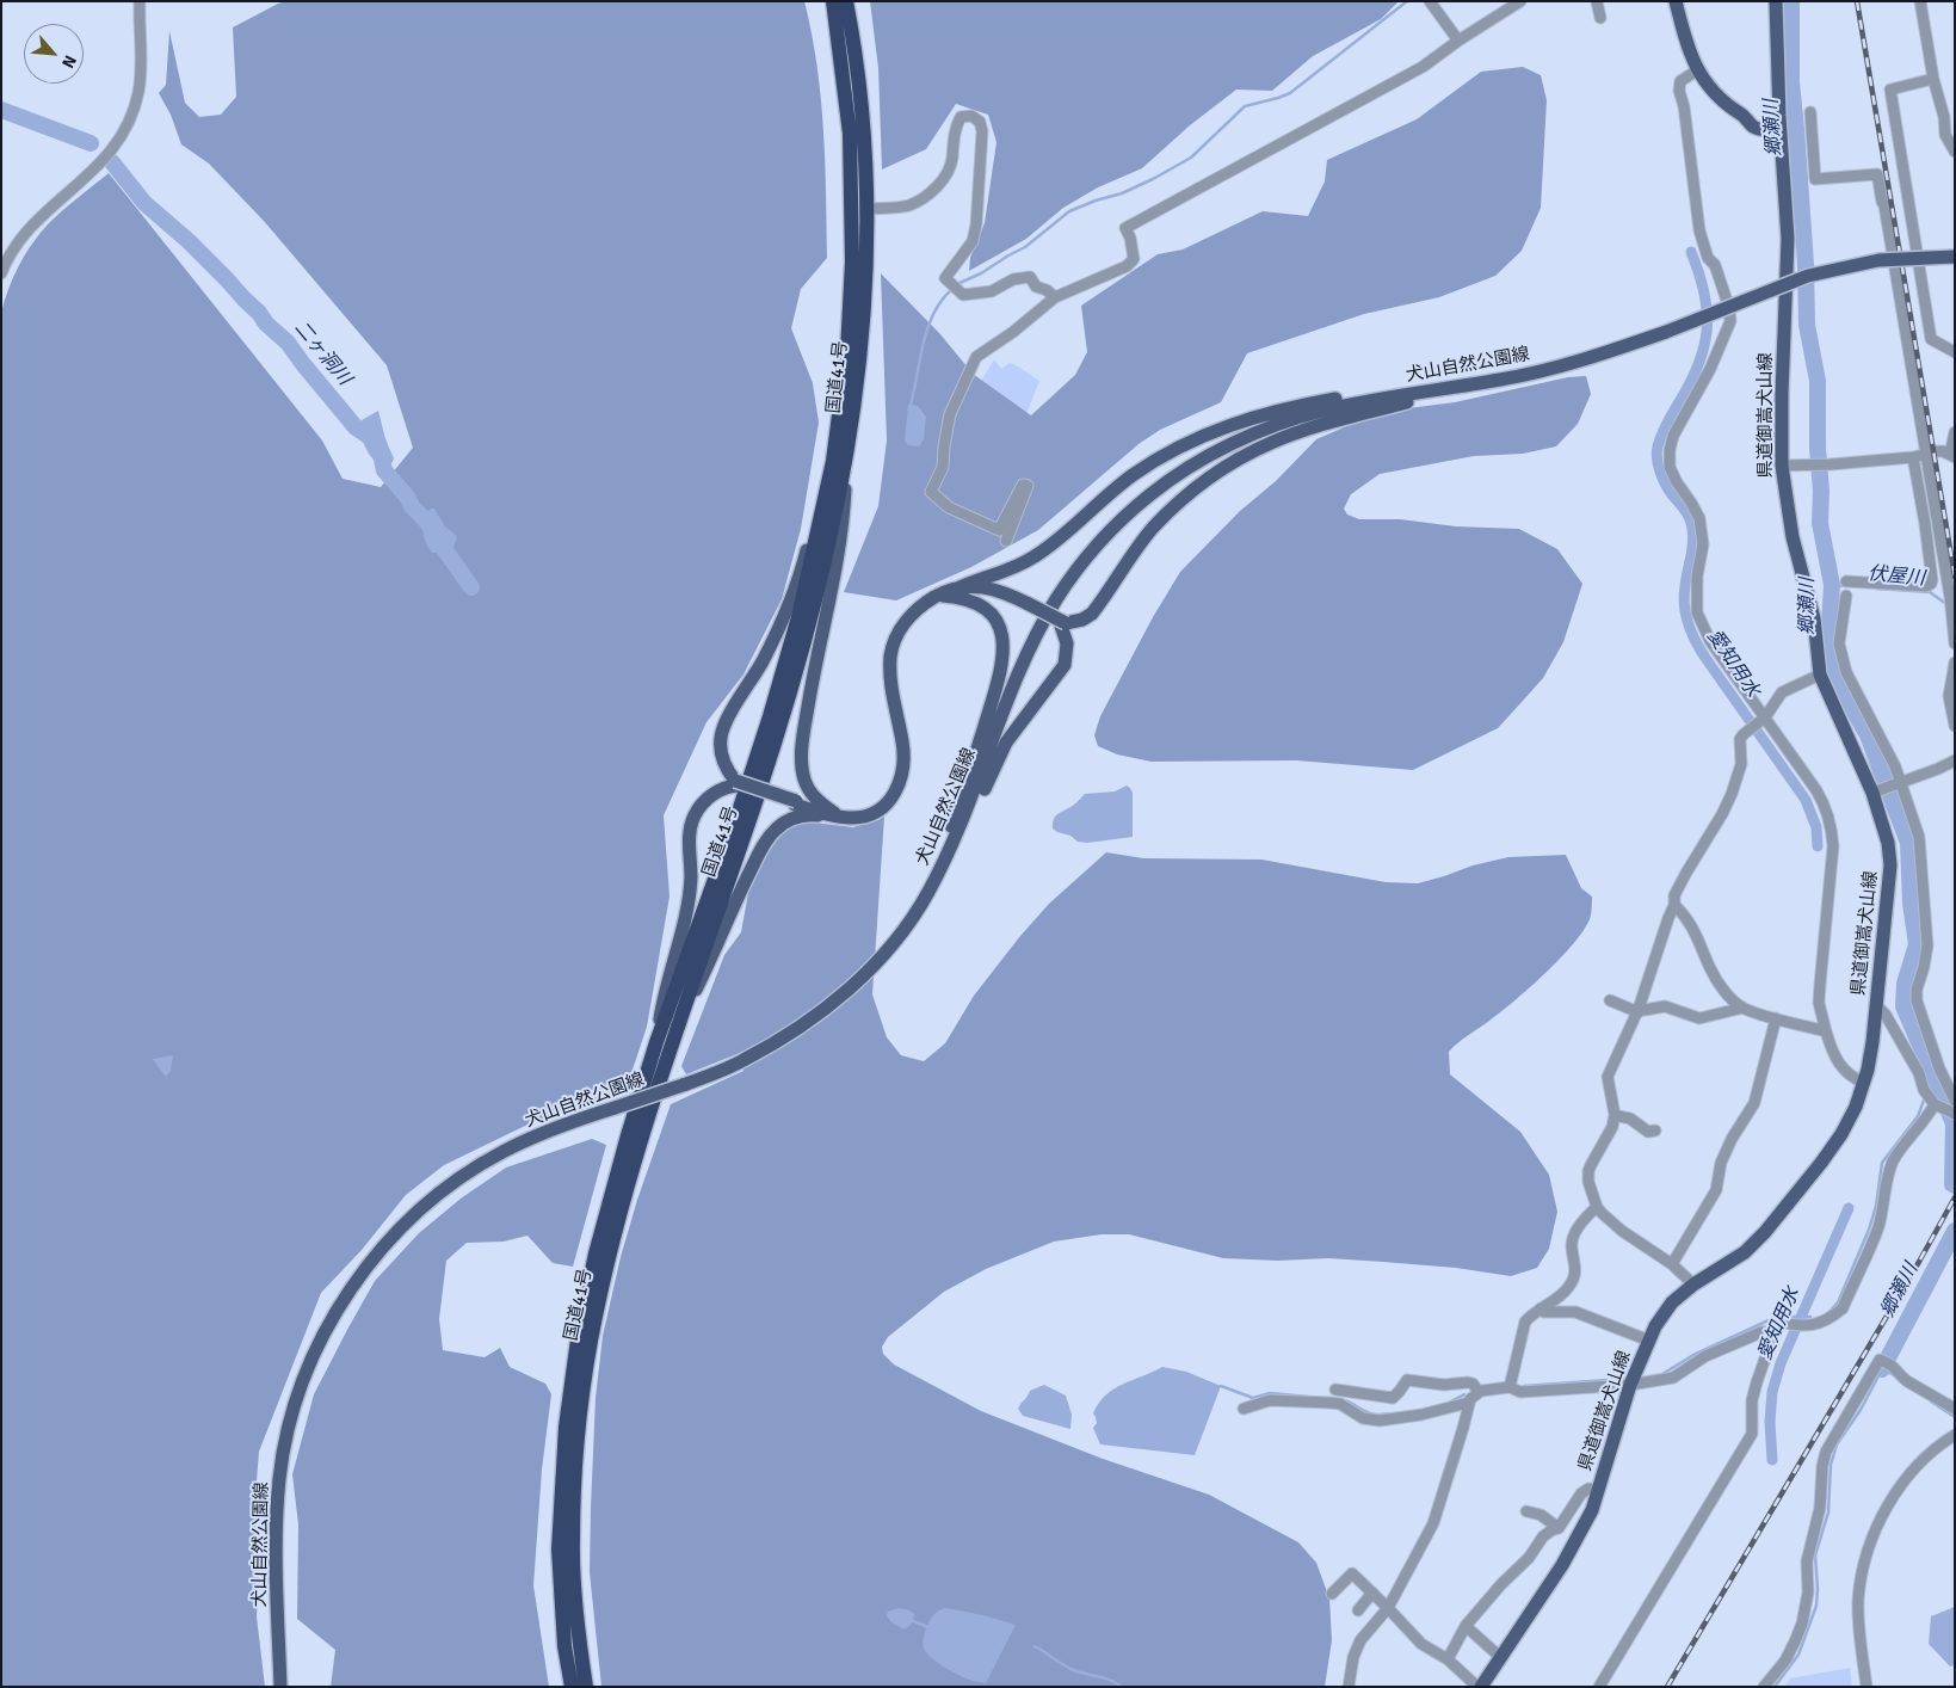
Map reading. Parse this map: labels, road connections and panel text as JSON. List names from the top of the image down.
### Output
{
  "streets": {
    "highway": ["国道41号"],
    "main road": ["犬山自然公園線", "県道御嵩犬山線"]
  },
  "water": [
    "郷瀬川",
    "二ヶ洞川",
    "伏屋川",
    "愛知用水"
  ],
  "north": "bottom right"
}
